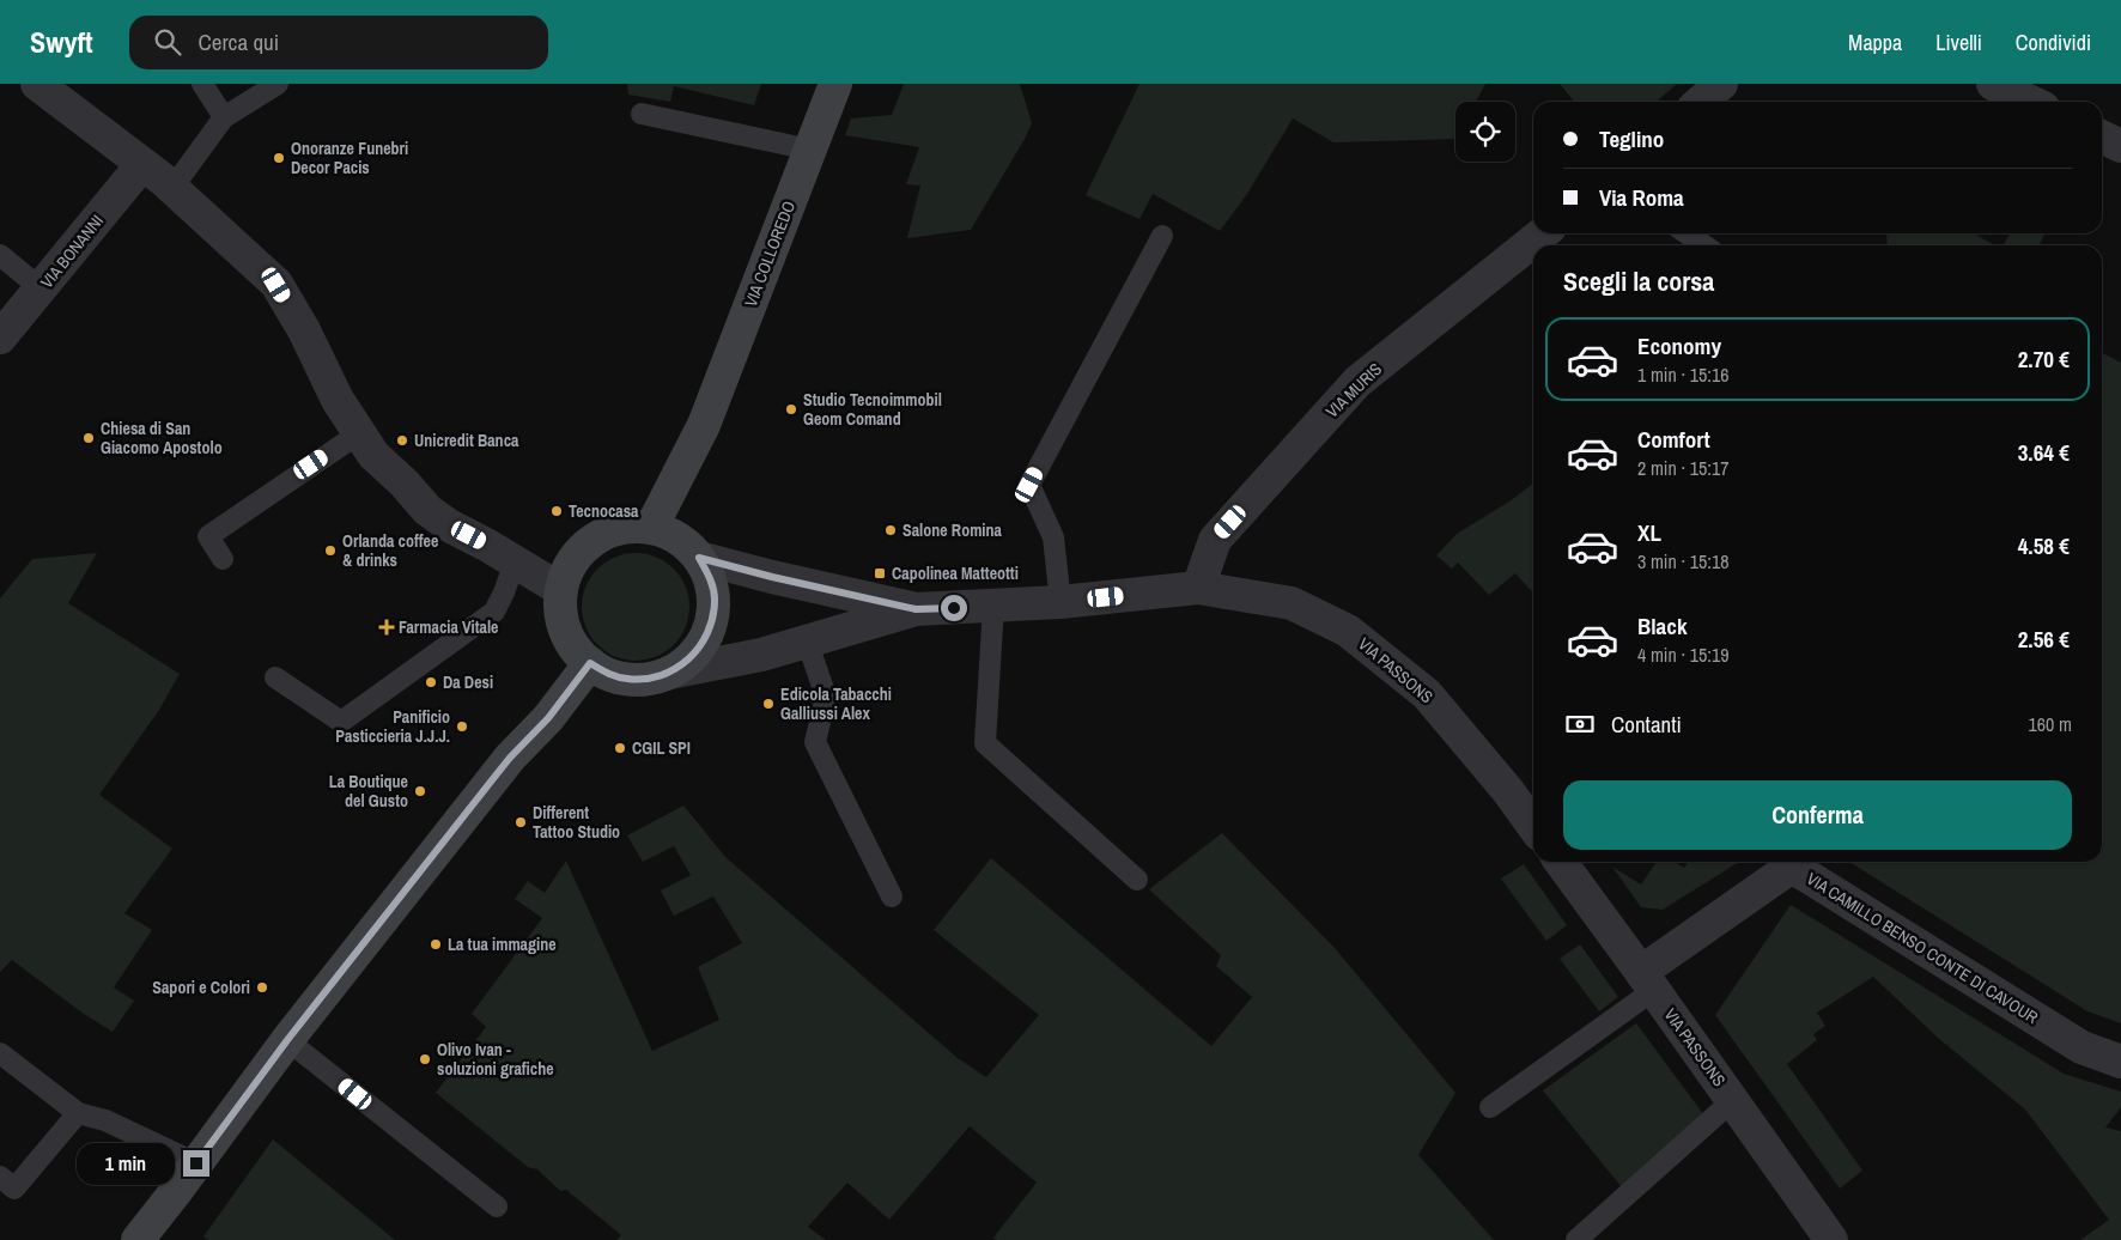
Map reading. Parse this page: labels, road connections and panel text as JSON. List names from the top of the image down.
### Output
{
  "streets": {
    "main road": ["VIA COLLOREDO"],
    "street": [
      "VIA BONANNI",
      "VIA MURIS",
      "VIA PASSONS",
      "VIA CAMILLO BENSO CONTE DI CAVOUR"
    ]
  },
  "crossings": [
    ["VIA MURIS", "VIA PASSONS"],
    ["VIA PASSONS", "VIA CAMILLO BENSO CONTE DI CAVOUR"]
  ],
  "places": {
    "other": [
      "Onoranze Funebri Decor Pacis",
      "Studio Tecnoimmobil Geom Comand",
      "Chiesa di San Giacomo Apostolo",
      "Unicredit Banca",
      "Tecnocasa",
      "Salone Romina",
      "Orlanda coffee & drinks",
      "Da Desi",
      "Edicola Tabacchi Galliussi Alex",
      "Panificio Pasticcieria J.J.J.",
      "CGIL SPI",
      "La Boutique del Gusto",
      "Different Tattoo Studio",
      "La tua immagine",
      "Sapori e Colori",
      "Olivo Ivan - soluzioni grafiche"
    ],
    "transit": ["Capolinea Matteotti"],
    "health": ["Farmacia Vitale"]
  },
  "page": {
    "header": "Swyft",
    "search": "Cerca qui",
    "nav": ["Mappa", "Livelli", "Condividi"],
    "banner": ["Teglino", "Via Roma"],
    "heading": "Scegli la corsa",
    "list": [
      {
        "name": "Economy",
        "note": "1 min · 15:16",
        "value": "2.70 €"
      },
      {
        "name": "Comfort",
        "note": "2 min · 15:17",
        "value": "3.64 €"
      },
      {
        "name": "XL",
        "note": "3 min · 15:18",
        "value": "4.58 €"
      },
      {
        "name": "Black",
        "note": "4 min · 15:19",
        "value": "2.56 €"
      }
    ],
    "pay": ["Contanti", "160 m"],
    "buttons": "Conferma",
    "bubble": "1 min"
  }
}
